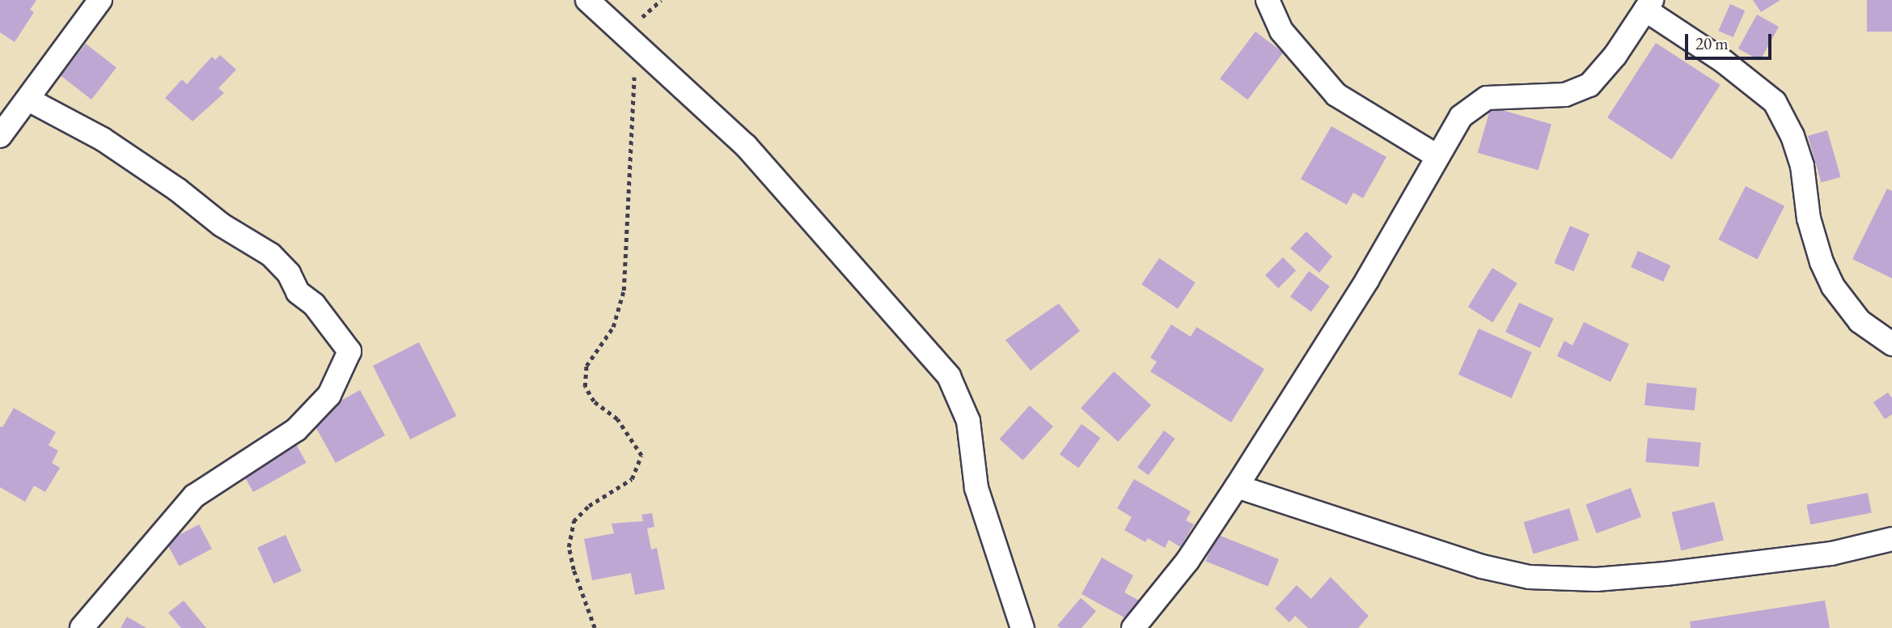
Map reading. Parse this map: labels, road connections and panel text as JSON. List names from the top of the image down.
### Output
{
  "scale_bar": "20 m"
}
